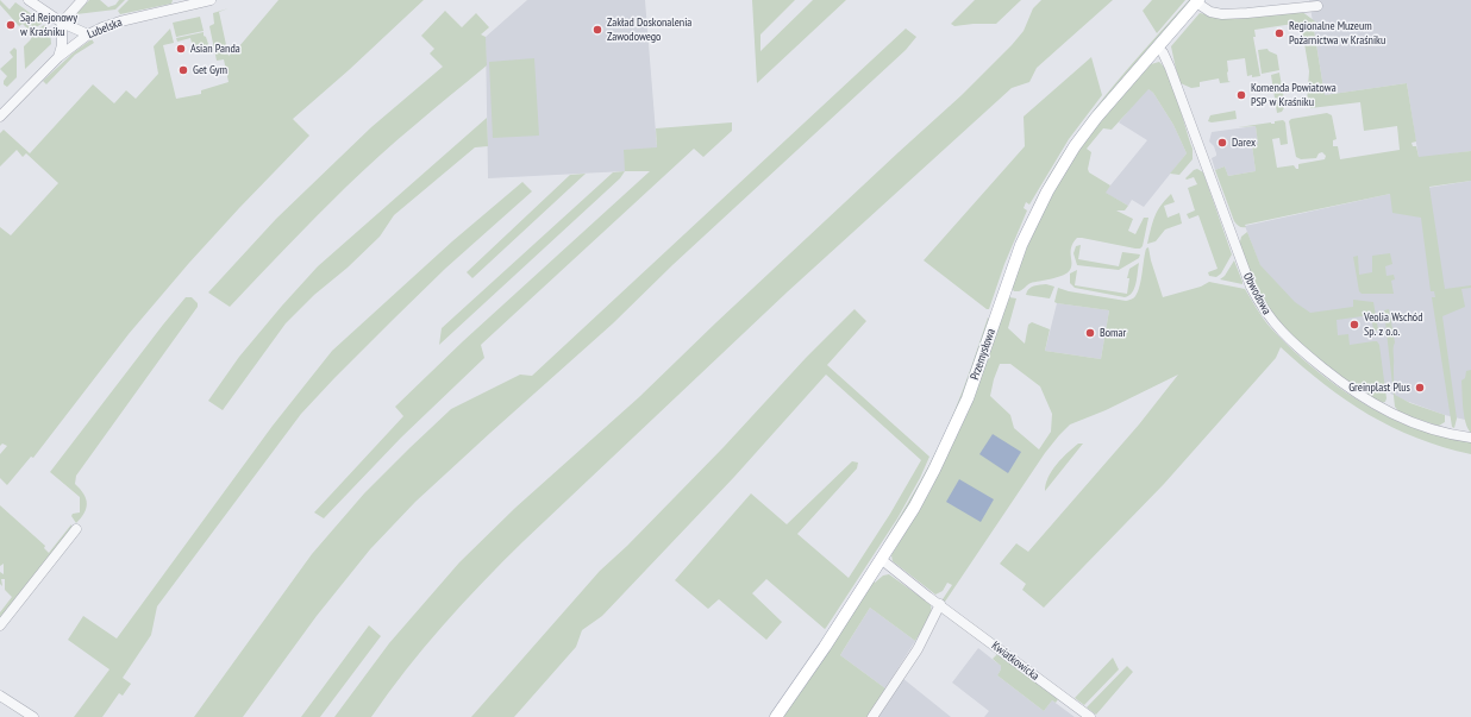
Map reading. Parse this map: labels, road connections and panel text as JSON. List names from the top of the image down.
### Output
{
  "streets": {
    "main road": ["Przemysłowa"],
    "street": ["Lubelska", "Obwodowa", "Kwiatkowicka"]
  },
  "crossings": [
    ["Obwodowa", "Przemysłowa"],
    ["Przemysłowa", "Kwiatkowicka"]
  ],
  "places": [
    "Sąd Rejonowy w Kraśniku",
    "Zakład Doskonalenia Zawodowego",
    "Regionalne Muzeum Pożarnictwa w Kraśniku",
    "Asian Panda",
    "Get Gym",
    "Komenda Powiatowa PSP w Kraśniku",
    "Darex",
    "Veolia Wschód Sp. z o.o.",
    "Bomar",
    "Greinplast Plus"
  ]
}
